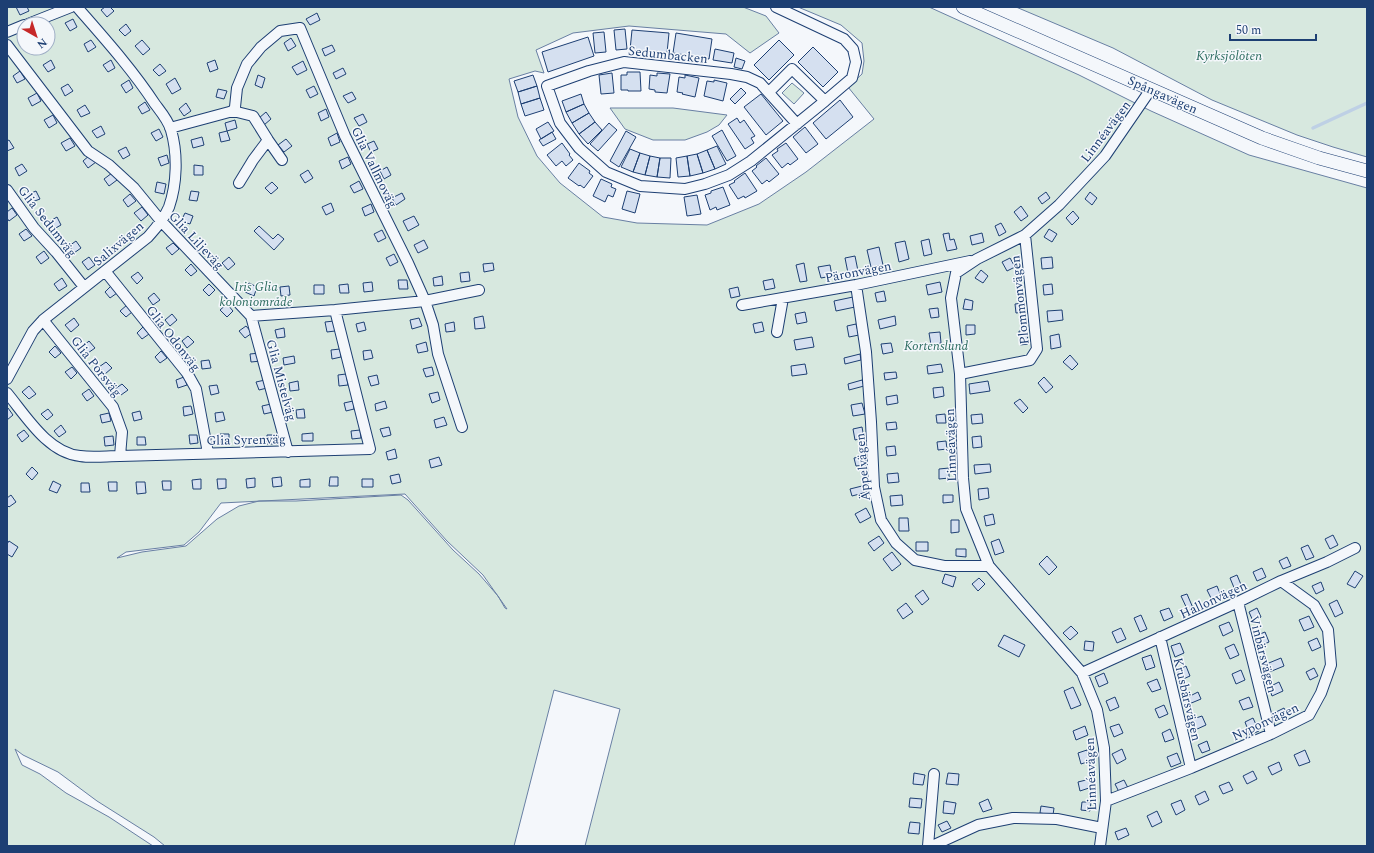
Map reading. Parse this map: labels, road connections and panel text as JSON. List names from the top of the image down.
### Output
{
  "streets": {
    "street": [
      "Sedumbacken",
      "Spångavägen",
      "Linnéavägen",
      "Glia Vallmoväg",
      "Glia Sedumväg",
      "Glia Liljeväg",
      "Salixvägen",
      "Päronvägen",
      "Plommonvägen",
      "Glia Odonväg",
      "Glia Porsväg",
      "Glia Mistelväg",
      "Glia Syrenväg",
      "Äppelvägen",
      "Hallonvägen",
      "Vinbärsvägen",
      "Krusbärsvägen",
      "Nyponvägen"
    ]
  },
  "crossings": [
    ["Spångavägen", "Linnéavägen"],
    ["Linnéavägen", "Päronvägen"],
    ["Linnéavägen", "Plommonvägen"],
    ["Linnéavägen", "Äppelvägen"],
    ["Linnéavägen", "Hallonvägen"],
    ["Linnéavägen", "Nyponvägen"],
    ["Glia Sedumväg", "Salixvägen"],
    ["Glia Liljeväg", "Salixvägen"],
    ["Glia Liljeväg", "Glia Mistelväg"],
    ["Salixvägen", "Glia Odonväg"],
    ["Salixvägen", "Glia Porsväg"],
    ["Päronvägen", "Äppelvägen"],
    ["Glia Odonväg", "Glia Syrenväg"],
    ["Glia Porsväg", "Glia Syrenväg"],
    ["Glia Mistelväg", "Glia Syrenväg"],
    ["Hallonvägen", "Vinbärsvägen"],
    ["Hallonvägen", "Krusbärsvägen"],
    ["Hallonvägen", "Nyponvägen"],
    ["Vinbärsvägen", "Nyponvägen"],
    ["Krusbärsvägen", "Nyponvägen"]
  ],
  "parks": ["Kyrksjölöten", "Iris Glia koloniområde", "Kortenslund"],
  "scale_bar": "50 m",
  "north": "bottom right"
}
